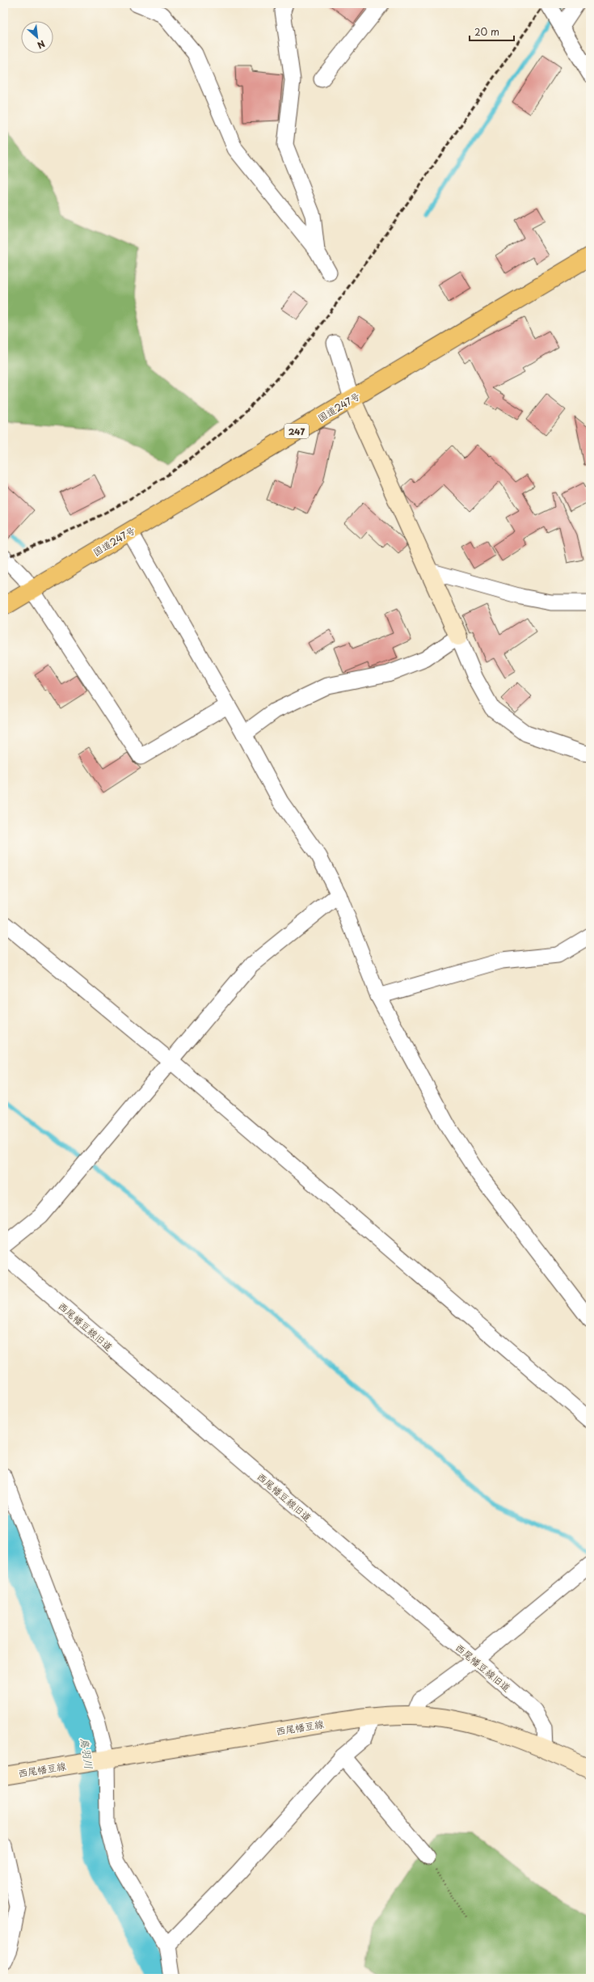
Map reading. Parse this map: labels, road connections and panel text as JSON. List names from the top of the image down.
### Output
{
  "streets": {
    "highway": ["国道247号", "247"],
    "main road": ["西尾幡豆線"],
    "street": ["西尾幡豆線旧道"]
  },
  "crossings": [
    ["西尾幡豆線旧道", "西尾幡豆線"]
  ],
  "water": ["鳥羽川"],
  "scale_bar": "20 m",
  "north": "bottom right"
}
